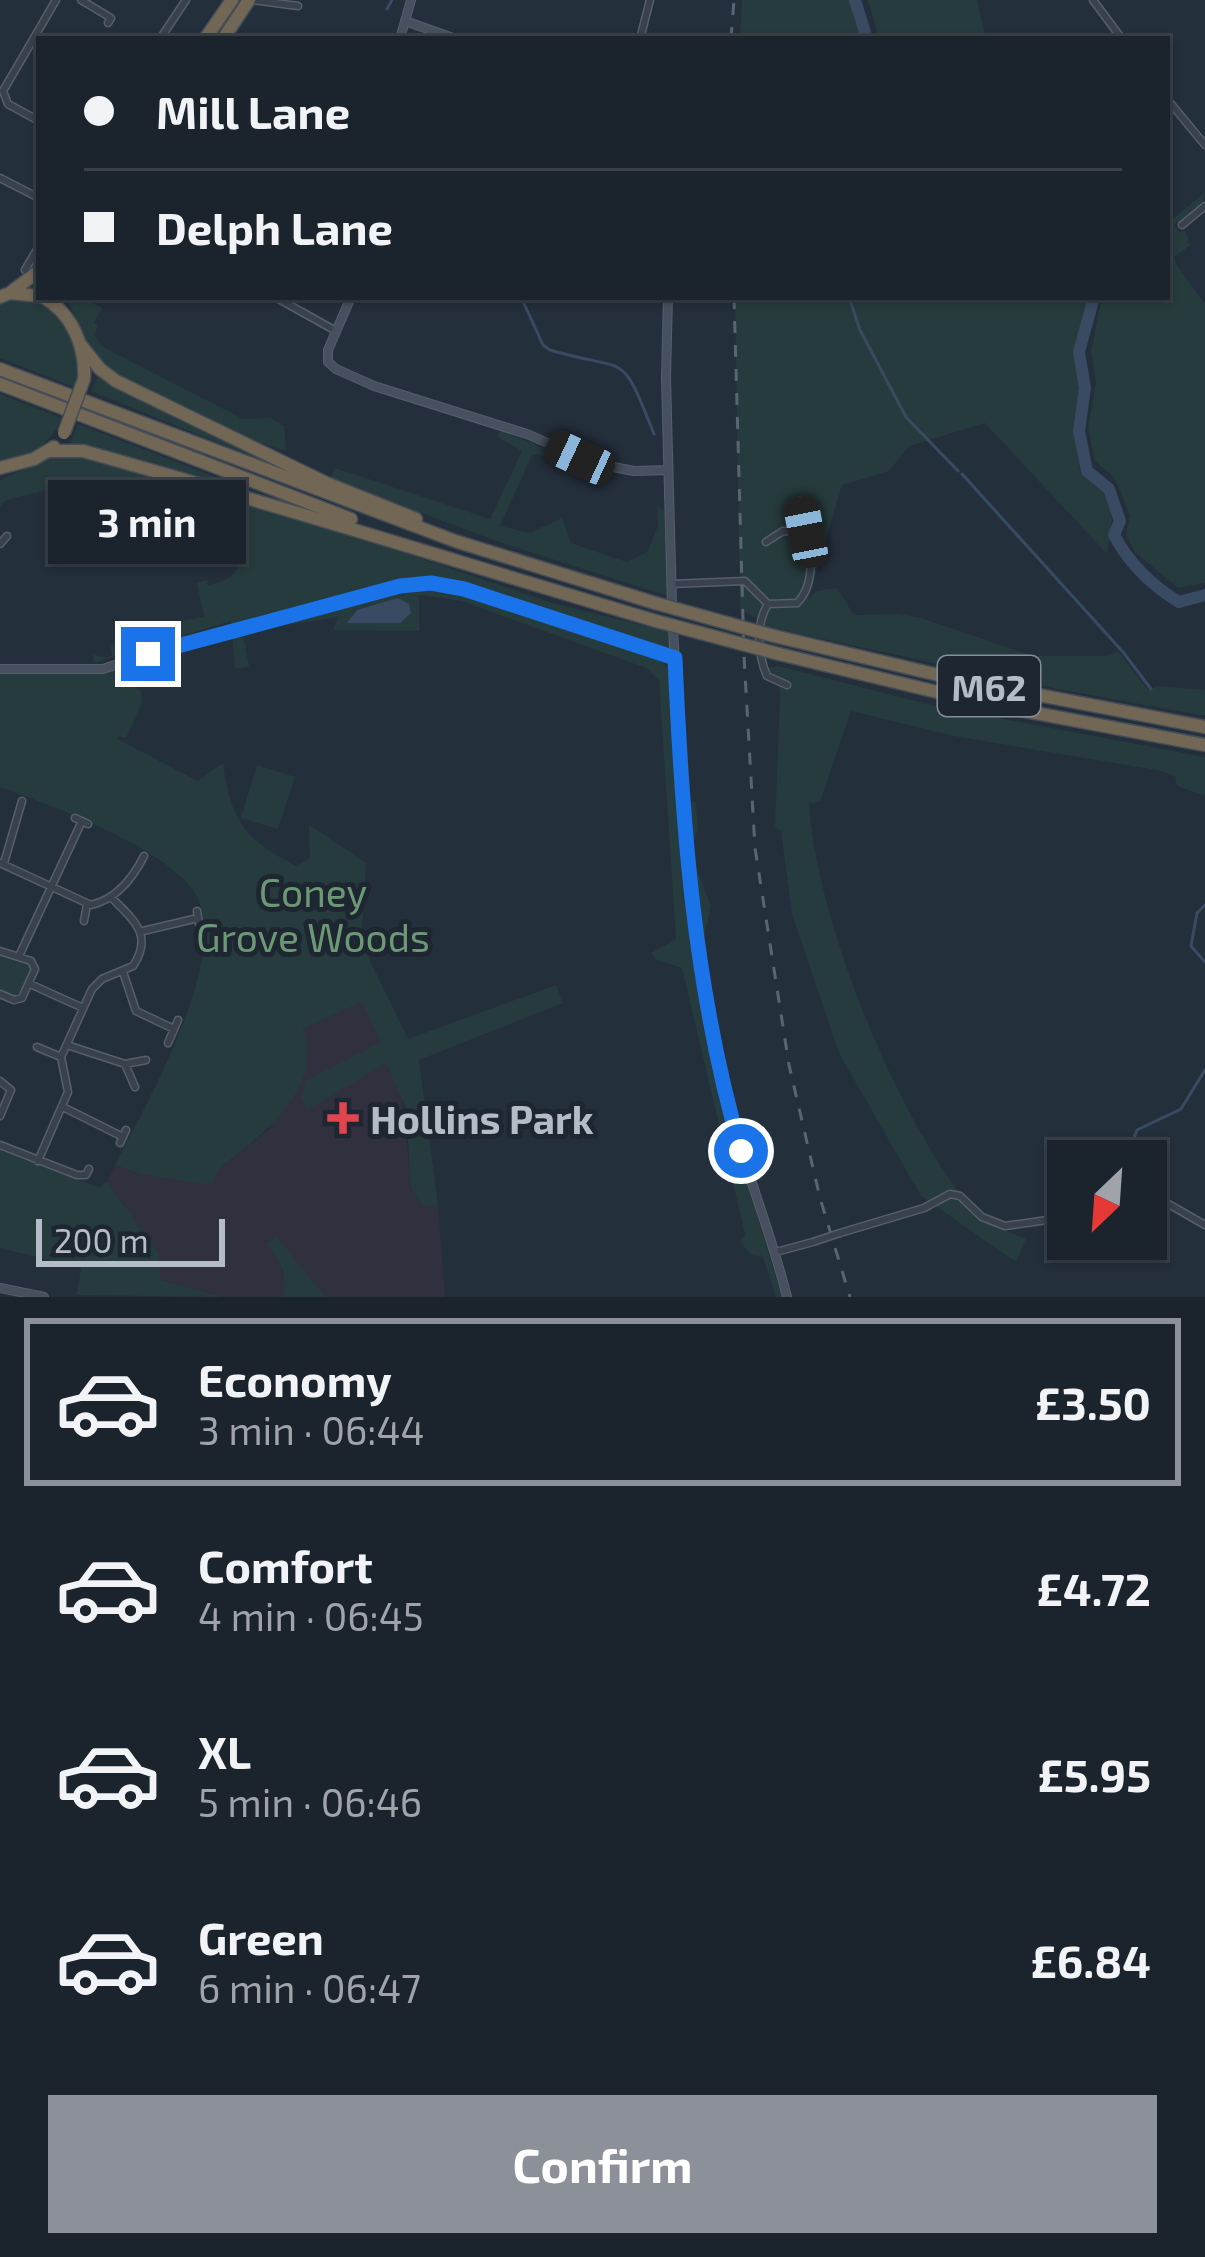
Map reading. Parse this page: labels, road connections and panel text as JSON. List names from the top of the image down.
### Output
{
  "streets": {
    "highway": ["M62"]
  },
  "parks": ["Coney Grove Woods"],
  "places": {
    "health": ["Hollins Park"]
  },
  "scale_bar": "200 m",
  "north": "bottom left",
  "page": {
    "banner": ["Mill Lane", "Delph Lane"],
    "bubble": "3 min",
    "scale": "200 m",
    "list": [
      {
        "name": "Economy",
        "note": "3 min · 06:44",
        "value": "£3.50"
      },
      {
        "name": "Comfort",
        "note": "4 min · 06:45",
        "value": "£4.72"
      },
      {
        "name": "XL",
        "note": "5 min · 06:46",
        "value": "£5.95"
      },
      {
        "name": "Green",
        "note": "6 min · 06:47",
        "value": "£6.84"
      }
    ],
    "buttons": "Confirm"
  }
}
